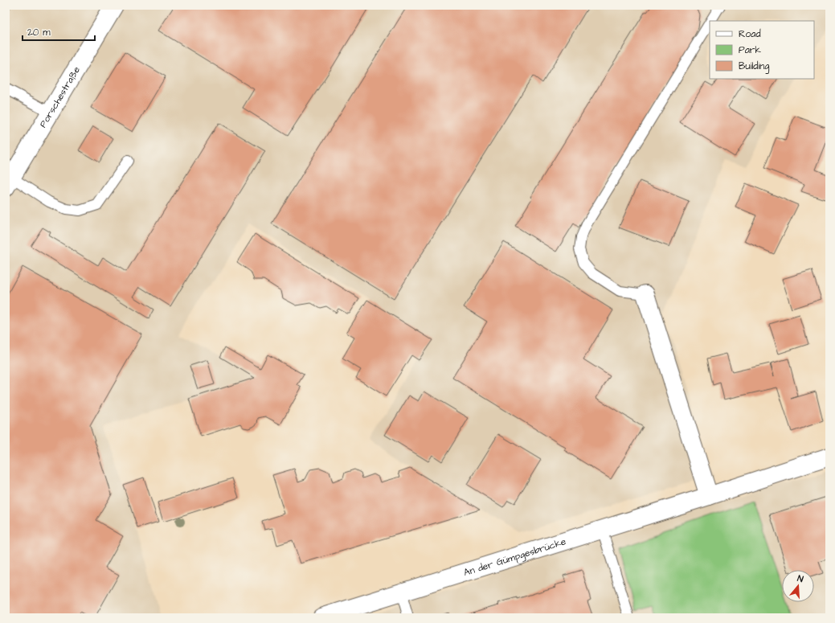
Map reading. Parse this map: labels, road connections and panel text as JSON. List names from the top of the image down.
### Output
{
  "streets": {
    "street": ["Porschestraße", "An der Gümpgesbrücke"]
  },
  "legend": ["Road", "Park", "Building"],
  "scale_bar": "20 m",
  "north": "top"
}
